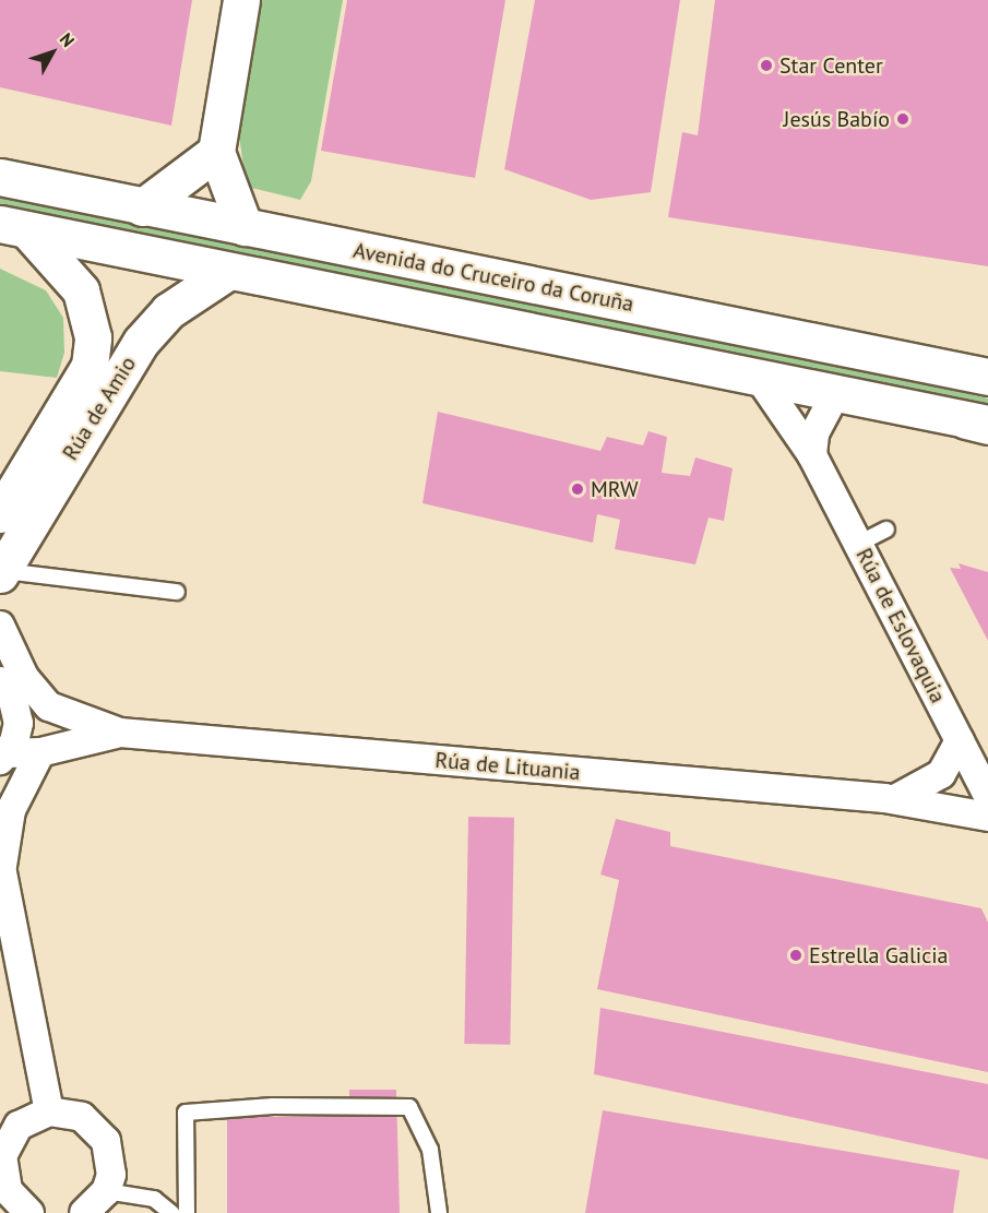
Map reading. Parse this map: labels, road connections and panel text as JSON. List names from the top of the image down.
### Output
{
  "streets": {
    "main road": ["Avenida do Cruceiro da Coruña", "Rúa de Amio"],
    "street": ["Rúa de Eslovaquia", "Rúa de Lituania"]
  },
  "places": [
    "Star Center",
    "Jesús Babío",
    "MRW",
    "Estrella Galicia"
  ],
  "north": "top right"
}
